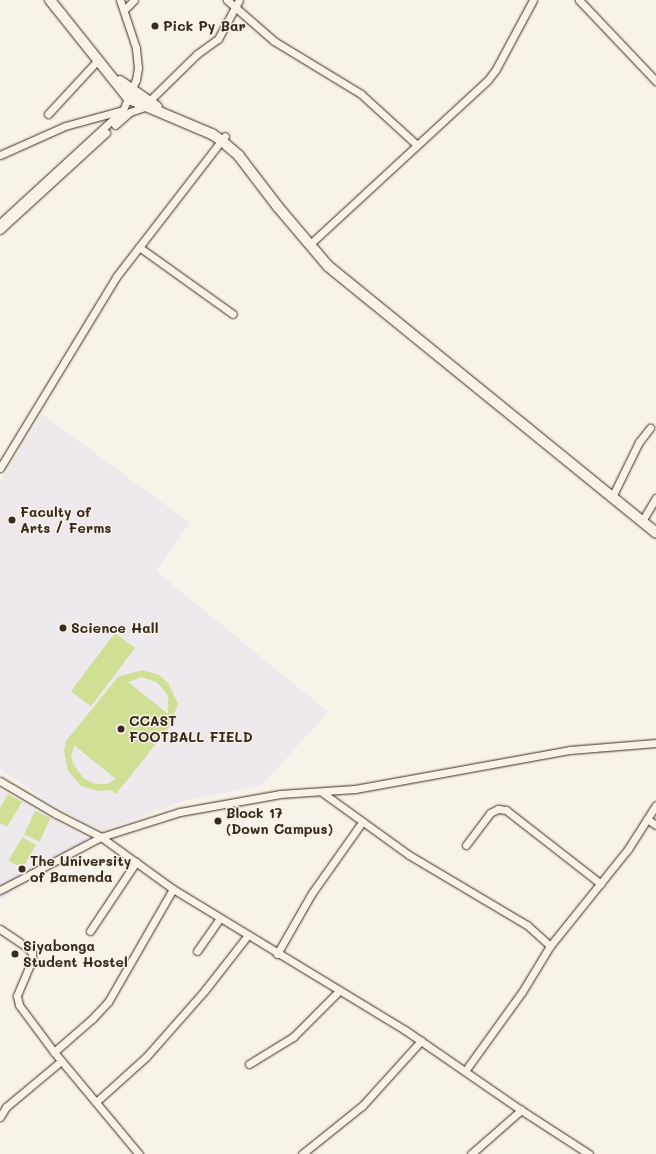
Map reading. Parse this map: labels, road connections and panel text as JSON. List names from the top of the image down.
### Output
{
  "places": [
    "Pick Py Bar",
    "Faculty of Arts / Ferms",
    "Science Hall",
    "CCAST FOOTBALL FIELD",
    "Block 17 (Down Campus)",
    "The University of Bamenda",
    "Siyabonga Student Hostel"
  ]
}
